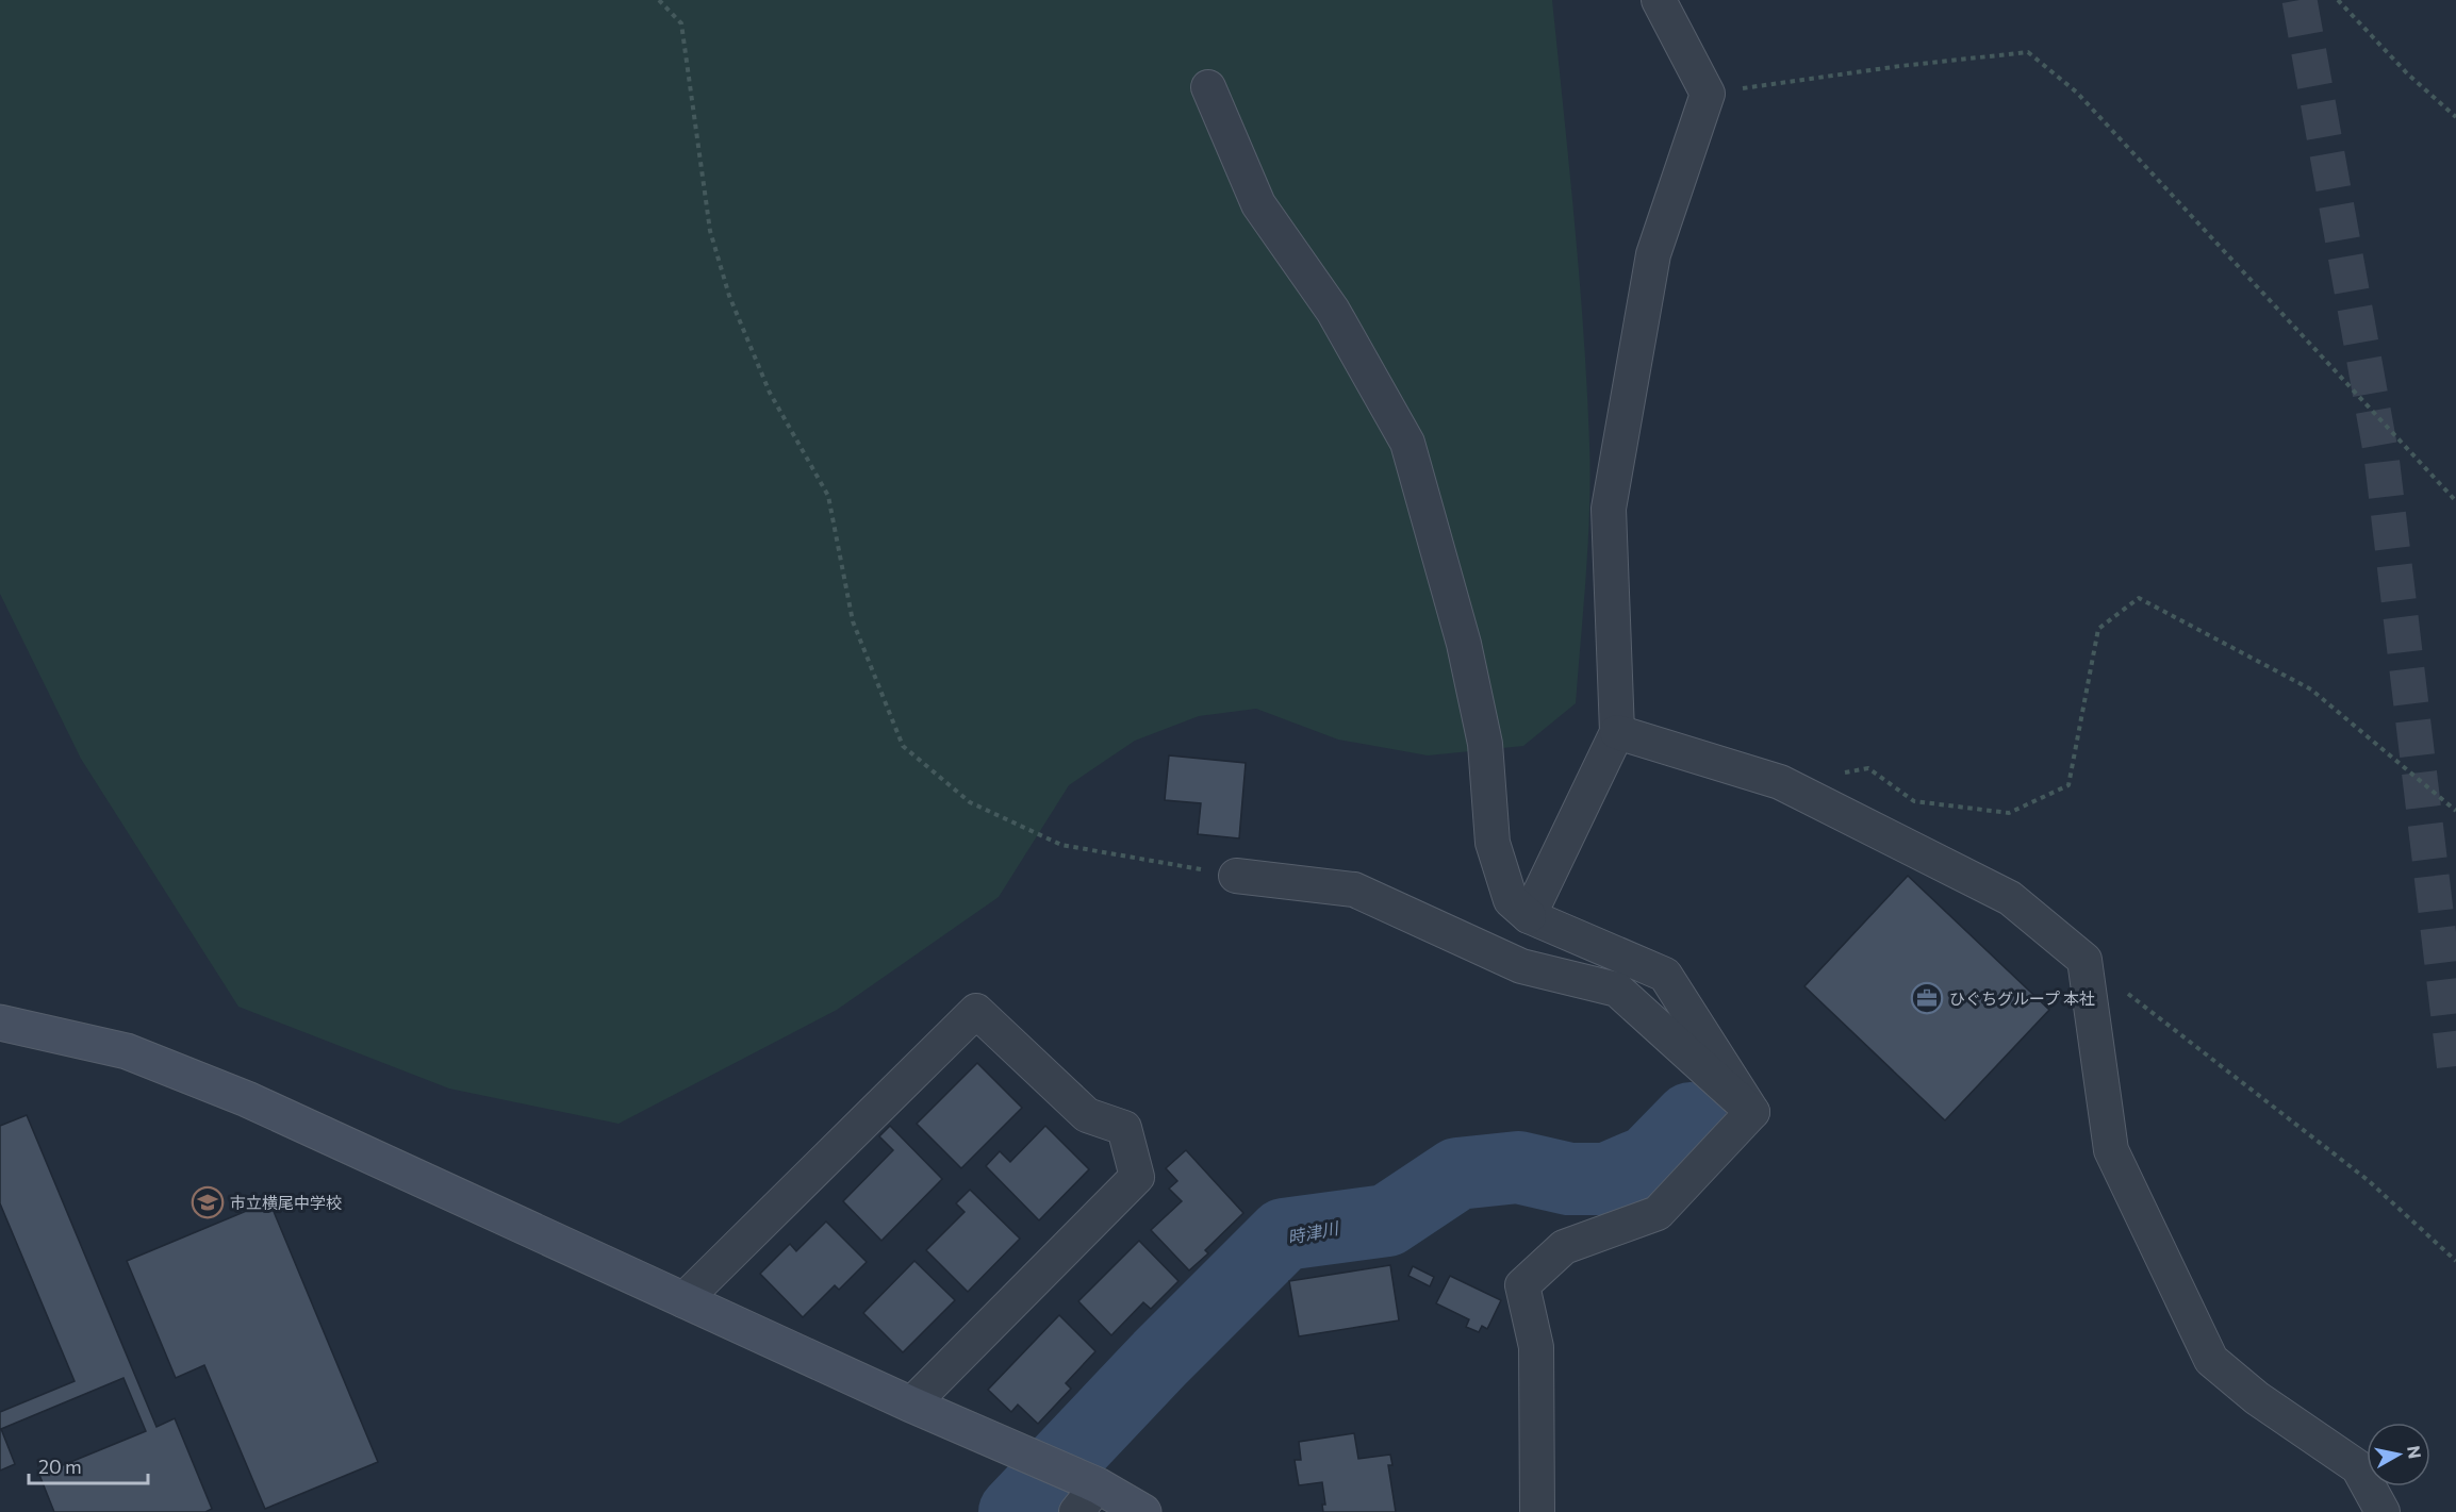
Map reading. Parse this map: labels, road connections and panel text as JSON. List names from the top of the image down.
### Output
{
  "water": ["時津川"],
  "places": {
    "office": ["ひぐちグループ 本社"],
    "school or university": ["市立横尾中学校"]
  },
  "scale_bar": "20 m",
  "north": "right"
}
